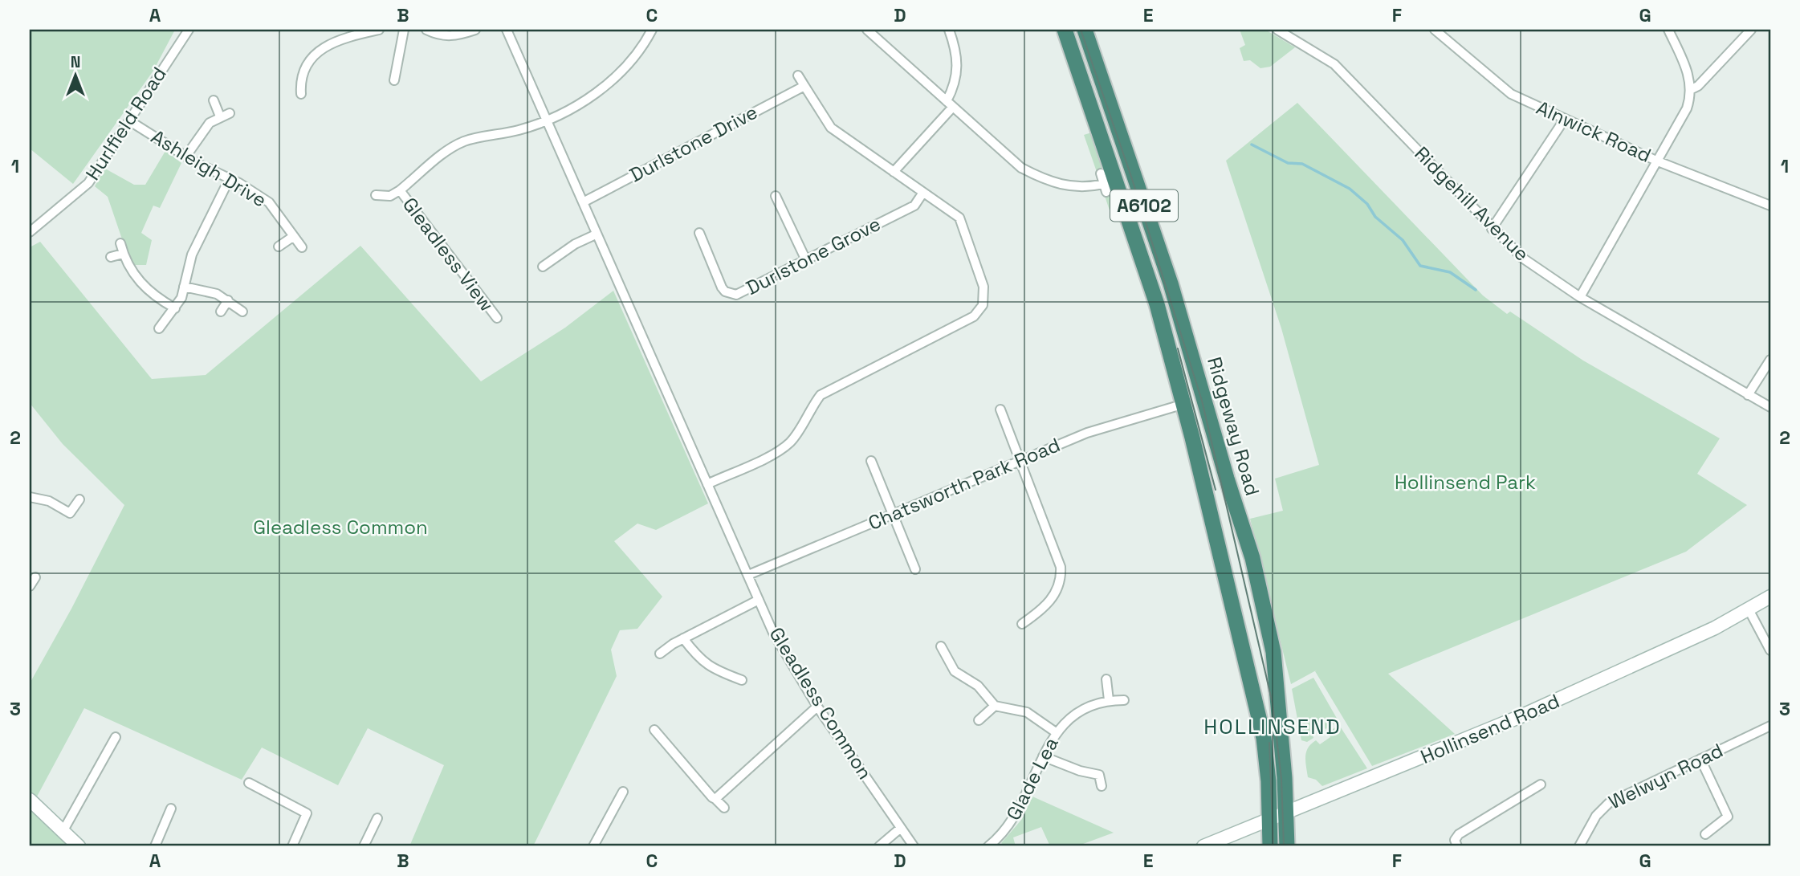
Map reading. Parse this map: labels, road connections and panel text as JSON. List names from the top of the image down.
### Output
{
  "streets": {
    "highway": ["A6102", "Ridgeway Road"],
    "main road": ["Hollinsend Road"],
    "street": [
      "Hurlfield Road",
      "Alnwick Road",
      "Durlstone Drive",
      "Ashleigh Drive",
      "Ridgehill Avenue",
      "Gleadless View",
      "Durlstone Grove",
      "Chatsworth Park Road",
      "Gleadless Common",
      "Welwyn Road",
      "Glade Lea"
    ]
  },
  "crossings": [
    ["Hurlfield Road", "Ashleigh Drive"],
    ["Durlstone Drive", "Gleadless Common"],
    ["Gleadless View", "Gleadless Common"],
    ["Ridgeway Road", "Chatsworth Park Road"],
    ["Ridgeway Road", "Hollinsend Road"],
    ["Chatsworth Park Road", "Gleadless Common"]
  ],
  "districts": ["HOLLINSEND"],
  "parks": ["Hollinsend Park", "Gleadless Common"],
  "north": "top",
  "grid": {
    "columns": [
      "A",
      "B",
      "C",
      "D",
      "E",
      "F",
      "G"
    ],
    "rows": ["1", "2", "3"]
  }
}
